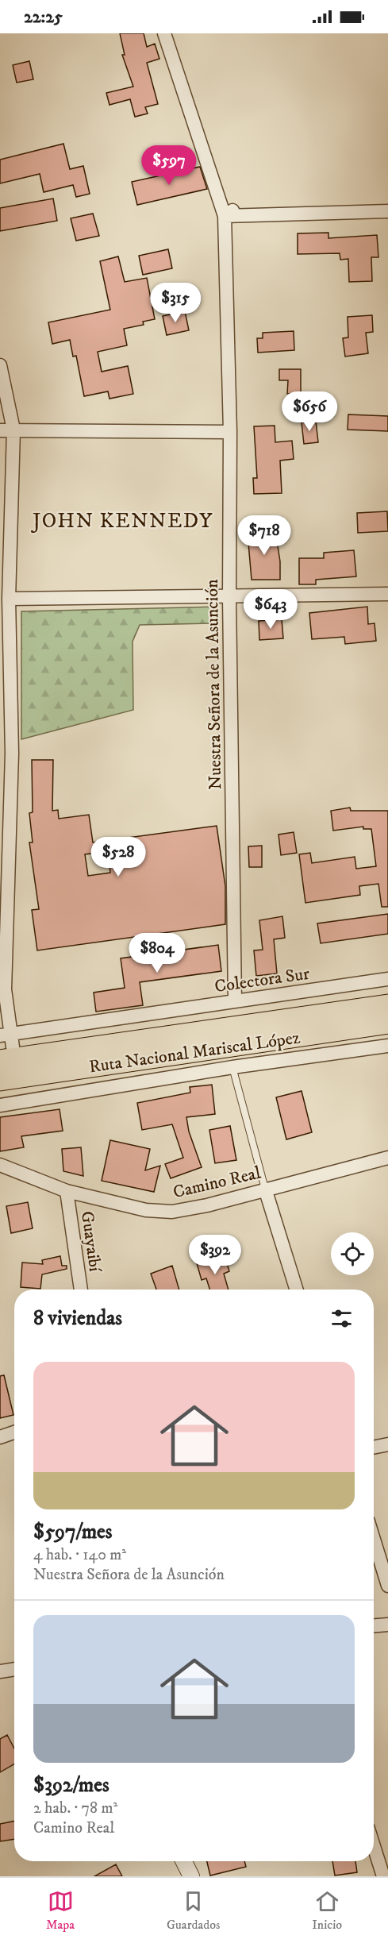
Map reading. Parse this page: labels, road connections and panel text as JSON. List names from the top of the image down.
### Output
{
  "streets": {
    "highway": ["Ruta Nacional Mariscal López"],
    "street": [
      "Nuestra Señora de la Asunción",
      "Colectora Sur",
      "Camino Real",
      "Guayaibí"
    ]
  },
  "crossings": [
    ["Nuestra Señora de la Asunción", "Colectora Sur"],
    ["Camino Real", "Guayaibí"]
  ],
  "districts": ["JOHN KENNEDY"],
  "page": {
    "status": "22:25",
    "price": [
      "$597",
      "$315",
      "$656",
      "$718",
      "$643",
      "$528",
      "$804",
      "$392"
    ],
    "heading": "8 viviendas",
    "list": [
      {
        "name": "$597/mes",
        "note": "4 hab. · 140 m² · Nuestra Señora de la Asunción"
      },
      {
        "name": "$392/mes",
        "note": "2 hab. · 78 m² · Camino Real"
      }
    ],
    "tabs": ["Mapa", "Guardados", "Inicio"]
  }
}
